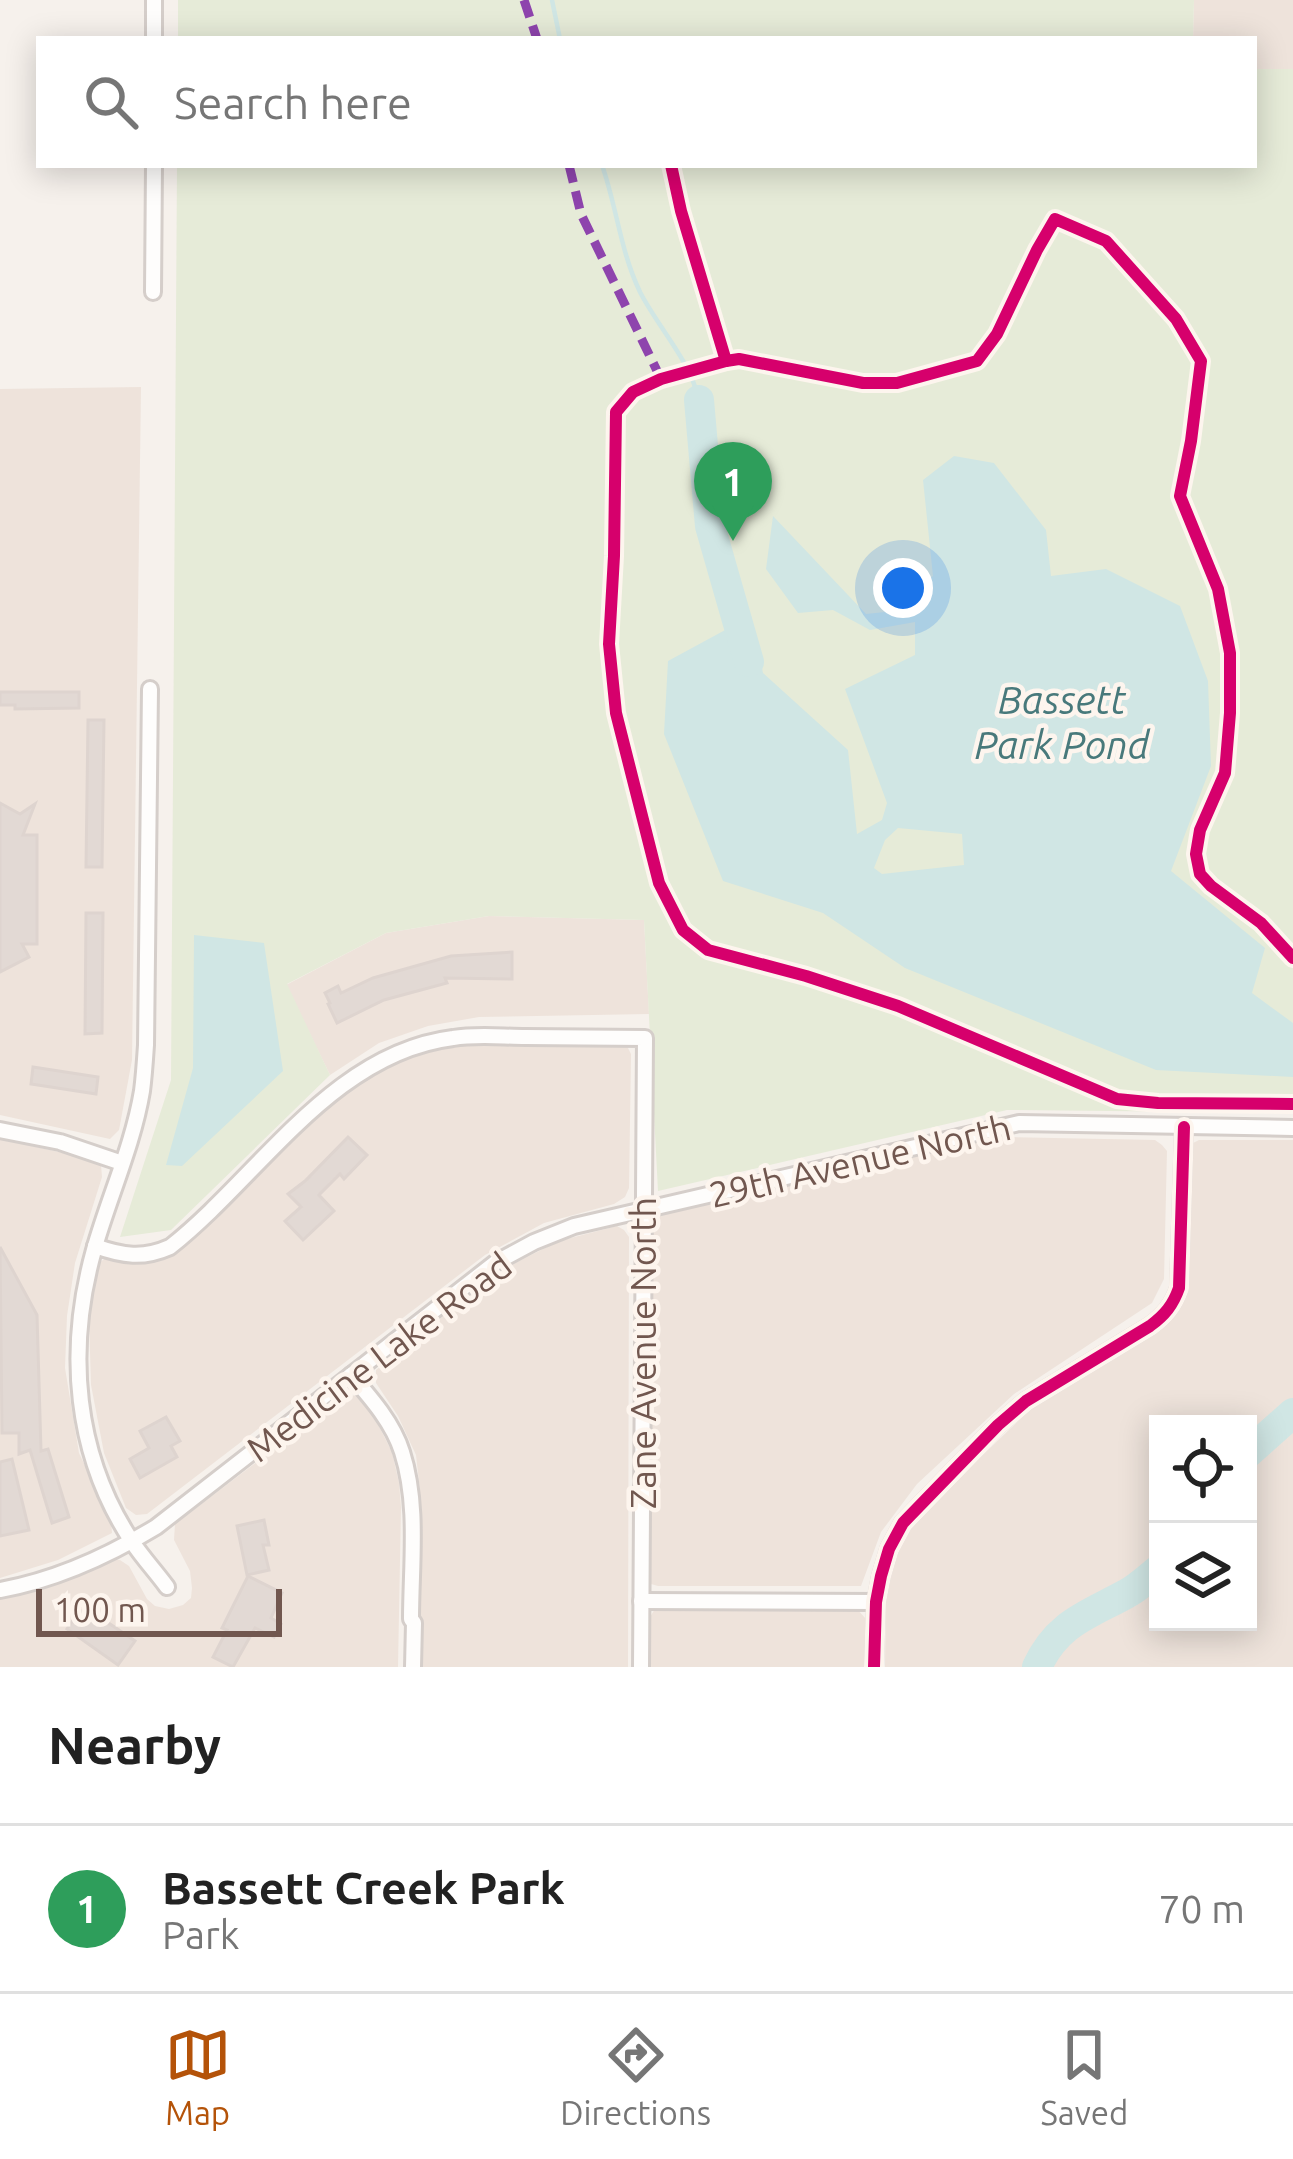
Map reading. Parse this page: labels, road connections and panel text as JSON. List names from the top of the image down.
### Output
{
  "streets": {
    "street": ["29th Avenue North", "Zane Avenue North", "Medicine Lake Road"]
  },
  "crossings": [
    ["29th Avenue North", "Zane Avenue North"],
    ["29th Avenue North", "Medicine Lake Road"],
    ["Zane Avenue North", "Medicine Lake Road"]
  ],
  "water": ["Bassett Park Pond"],
  "scale_bar": "100 m",
  "page": {
    "search": "Search here",
    "pins": "1",
    "scale": "100 m",
    "heading": "Nearby",
    "list": [
      {
        "mark": "1",
        "name": "Bassett Creek Park",
        "note": "Park",
        "value": "70 m"
      }
    ],
    "nav": ["Map", "Directions", "Saved"]
  }
}
